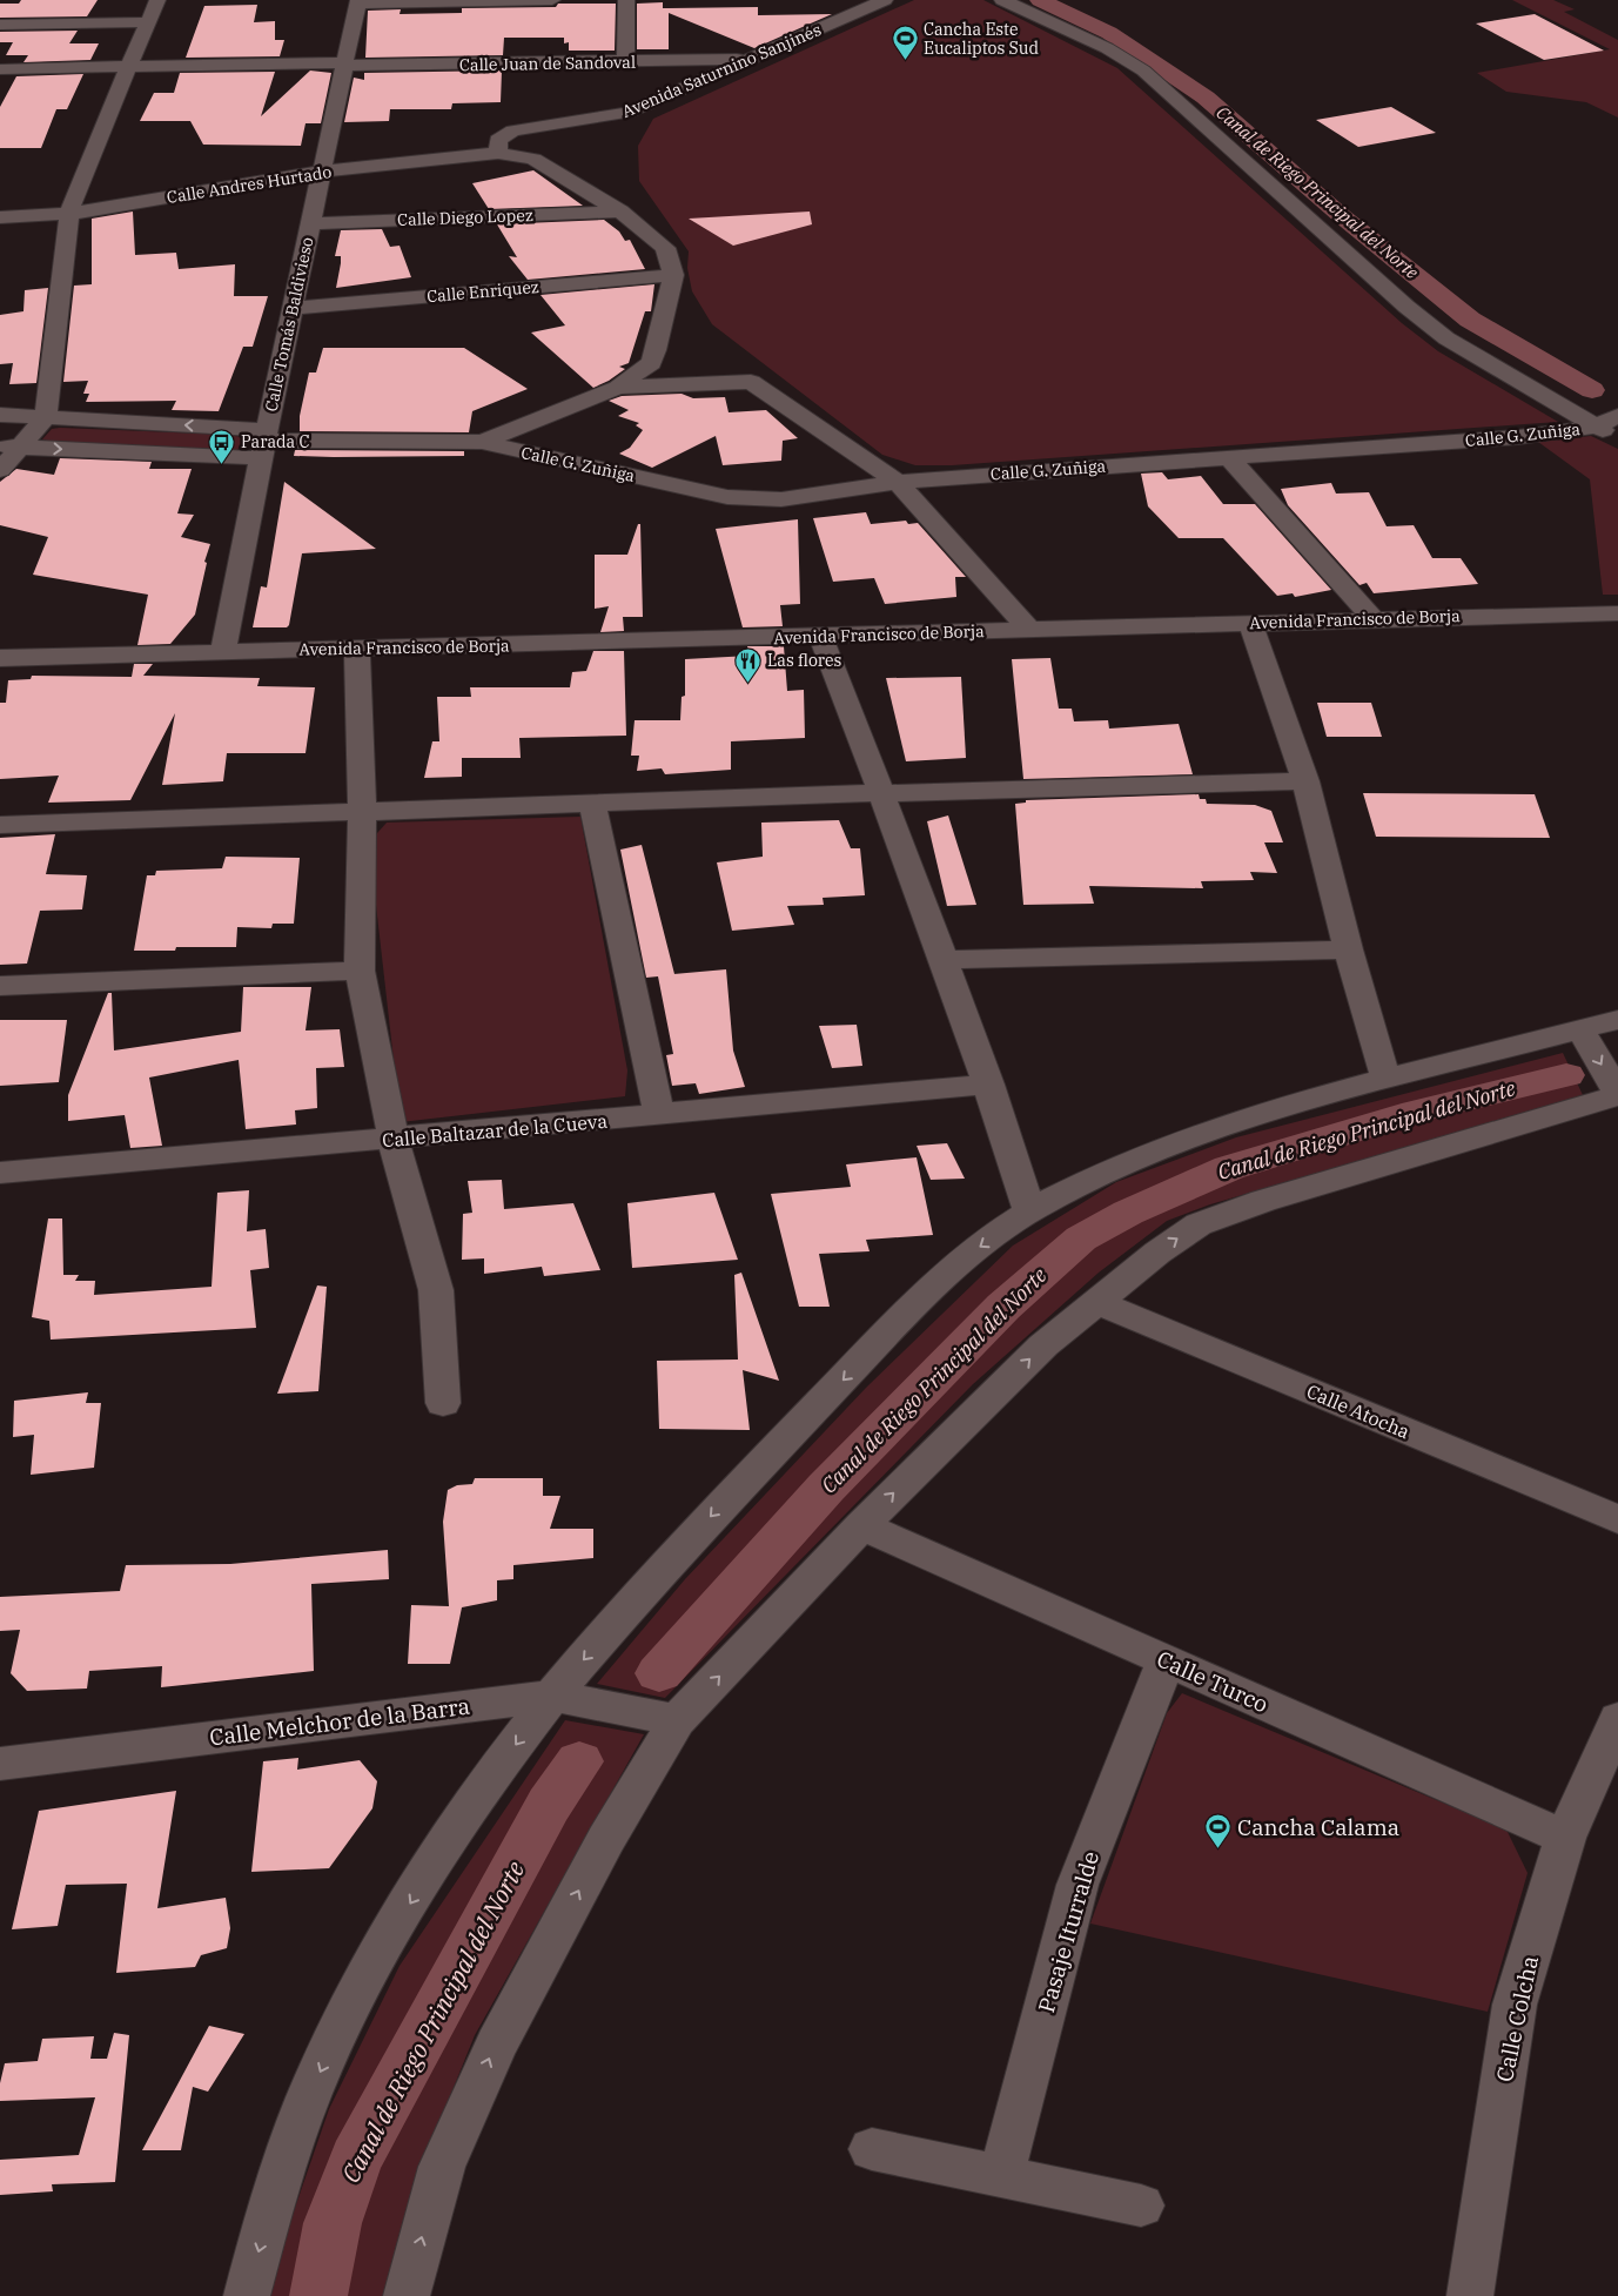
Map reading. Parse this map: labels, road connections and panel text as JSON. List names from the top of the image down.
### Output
{
  "streets": {
    "street": [
      "Calle Juan de Sandoval",
      "Avenida Saturnino Sanjinés",
      "Calle Andres Hurtado",
      "Calle Diego Lopez",
      "Calle Enriquez",
      "Calle Tomás Baldivieso",
      "Calle G. Zuñiga",
      "Avenida Francisco de Borja",
      "Calle Baltazar de la Cueva",
      "Calle Atocha",
      "Calle Turco",
      "Calle Melchor de la Barra",
      "Pasaje Iturralde",
      "Calle Colcha"
    ]
  },
  "crossings": [
    ["Calle Juan de Sandoval", "Avenida Saturnino Sanjinés"],
    ["Calle Juan de Sandoval", "Calle Tomás Baldivieso"],
    ["Avenida Saturnino Sanjinés", "Calle Andres Hurtado"],
    ["Calle Andres Hurtado", "Calle Diego Lopez"],
    ["Calle Andres Hurtado", "Calle Enriquez"],
    ["Calle Andres Hurtado", "Calle Tomás Baldivieso"],
    ["Calle Diego Lopez", "Calle Tomás Baldivieso"],
    ["Calle Enriquez", "Calle Tomás Baldivieso"],
    ["Calle Tomás Baldivieso", "Avenida Francisco de Borja"],
    ["Calle Turco", "Pasaje Iturralde"],
    ["Calle Turco", "Calle Colcha"]
  ],
  "water": ["Canal de Riego Principal del Norte"],
  "places": {
    "sports": ["Cancha Este Eucaliptos Sud", "Cancha Calama"],
    "bus stop": ["Parada C"],
    "restaurant": ["Las flores"]
  }
}
